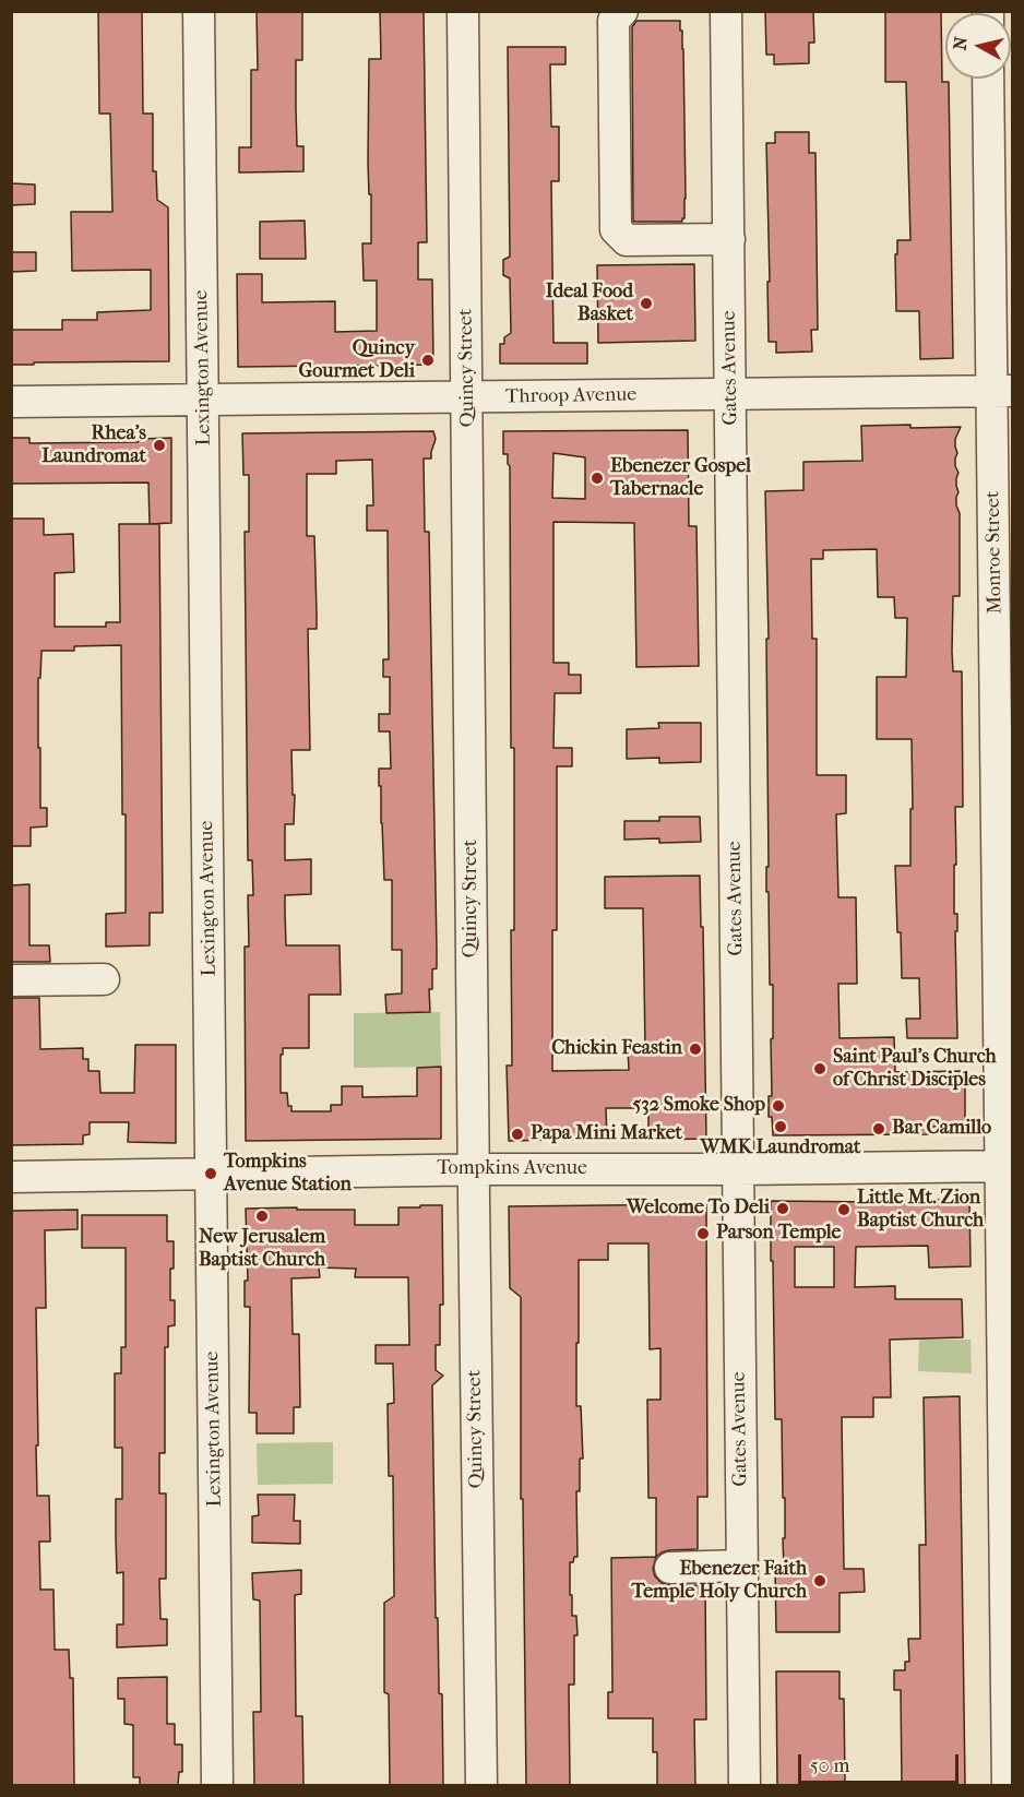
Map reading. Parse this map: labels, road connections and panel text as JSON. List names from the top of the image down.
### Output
{
  "streets": {
    "street": [
      "Lexington Avenue",
      "Quincy Street",
      "Gates Avenue",
      "Throop Avenue",
      "Monroe Street",
      "Tompkins Avenue"
    ]
  },
  "crossings": [
    ["Lexington Avenue", "Throop Avenue"],
    ["Lexington Avenue", "Tompkins Avenue"],
    ["Quincy Street", "Throop Avenue"],
    ["Quincy Street", "Tompkins Avenue"],
    ["Gates Avenue", "Throop Avenue"],
    ["Gates Avenue", "Tompkins Avenue"],
    ["Throop Avenue", "Monroe Street"],
    ["Monroe Street", "Tompkins Avenue"]
  ],
  "places": [
    "Ideal Food Basket",
    "Quincy Gourmet Deli",
    "Rhea's Laundromat",
    "Ebenezer Gospel Tabernacle",
    "Chickin Feastin",
    "Saint Paul's Church of Christ Disciples",
    "532 Smoke Shop",
    "WMK Laundromat",
    "Bar Camillo",
    "Papa Mini Market",
    "Tompkins Avenue Station",
    "Welcome To Deli",
    "Little Mt. Zion Baptist Church",
    "New Jerusalem Baptist Church",
    "Parson Temple",
    "Ebenezer Faith Temple Holy Church"
  ],
  "scale_bar": "50 m",
  "north": "left"
}
